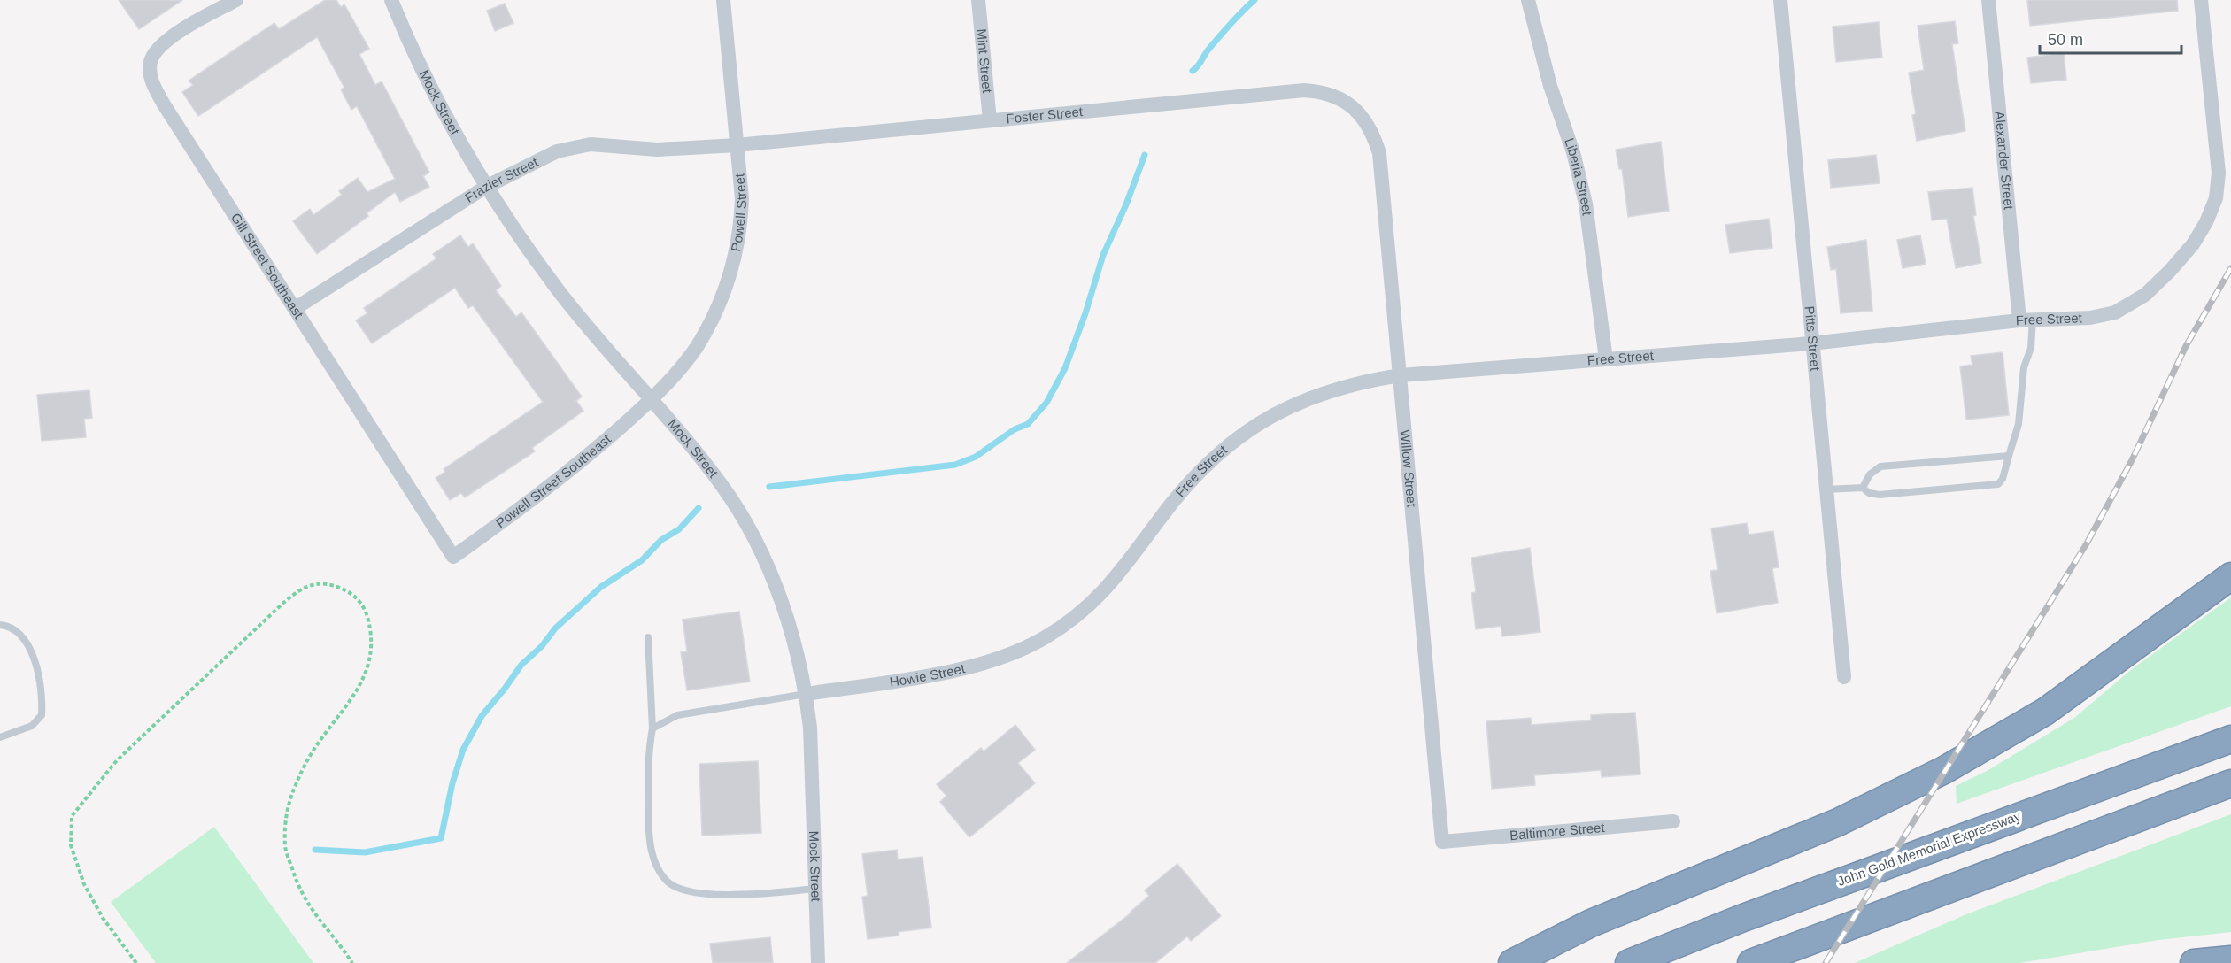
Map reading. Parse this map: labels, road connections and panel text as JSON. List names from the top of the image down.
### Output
{
  "streets": {
    "highway": ["John Gold Memorial Expressway"],
    "street": [
      "Mint Street",
      "Mock Street",
      "Foster Street",
      "Alexander Street",
      "Liberia Street",
      "Frazier Street",
      "Powell Street",
      "Gill Street Southeast",
      "Free Street",
      "Pitts Street",
      "Willow Street",
      "Powell Street Southeast",
      "Howie Street",
      "Baltimore Street"
    ]
  },
  "crossings": [
    ["Mint Street", "Foster Street"],
    ["Mock Street", "Frazier Street"],
    ["Mock Street", "Powell Street"],
    ["Mock Street", "Powell Street Southeast"],
    ["Mock Street", "Howie Street"],
    ["Foster Street", "Frazier Street"],
    ["Foster Street", "Powell Street"],
    ["Foster Street", "Willow Street"],
    ["Alexander Street", "Free Street"],
    ["Liberia Street", "Free Street"],
    ["Frazier Street", "Powell Street"],
    ["Frazier Street", "Gill Street Southeast"],
    ["Powell Street", "Powell Street Southeast"],
    ["Gill Street Southeast", "Powell Street Southeast"],
    ["Free Street", "Pitts Street"],
    ["Free Street", "Willow Street"],
    ["Free Street", "Howie Street"],
    ["Willow Street", "Baltimore Street"]
  ],
  "scale_bar": "50 m"
}
